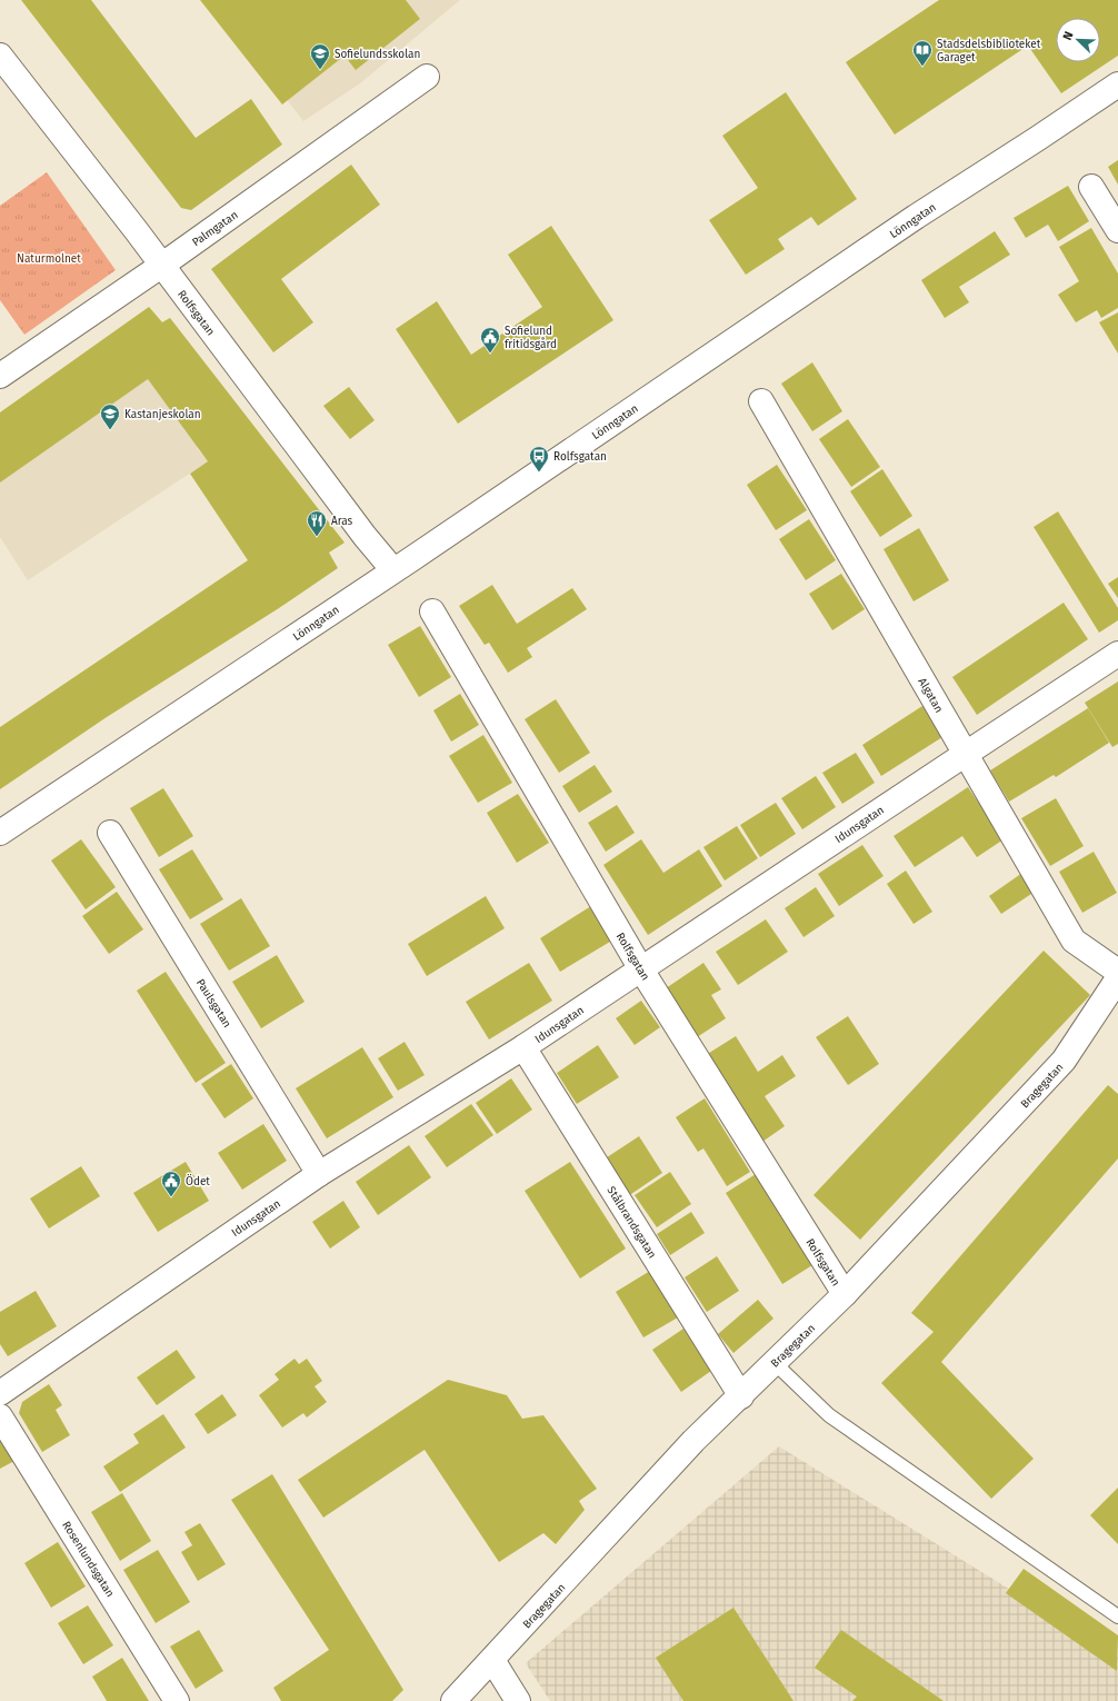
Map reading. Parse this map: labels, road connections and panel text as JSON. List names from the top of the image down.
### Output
{
  "streets": {
    "street": [
      "Lönngatan",
      "Palmgatan",
      "Rolfsgatan",
      "Algatan",
      "Idunsgatan",
      "Paulsgatan",
      "Bragegatan",
      "Stålbrandsgatan",
      "Rosenlundsgatan"
    ]
  },
  "crossings": [
    ["Lönngatan", "Rolfsgatan"],
    ["Palmgatan", "Rolfsgatan"],
    ["Rolfsgatan", "Idunsgatan"],
    ["Rolfsgatan", "Bragegatan"],
    ["Algatan", "Idunsgatan"],
    ["Idunsgatan", "Paulsgatan"],
    ["Idunsgatan", "Stålbrandsgatan"],
    ["Bragegatan", "Stålbrandsgatan"]
  ],
  "parks": ["Naturmolnet"],
  "places": {
    "library": ["Stadsdelsbiblioteket Garaget"],
    "school or university": ["Sofielundsskolan", "Kastanjeskolan"],
    "public building": ["Sofielund fritidsgård", "Ödet"],
    "bus stop": ["Rolfsgatan"],
    "restaurant": ["Aras"]
  },
  "north": "top left"
}
